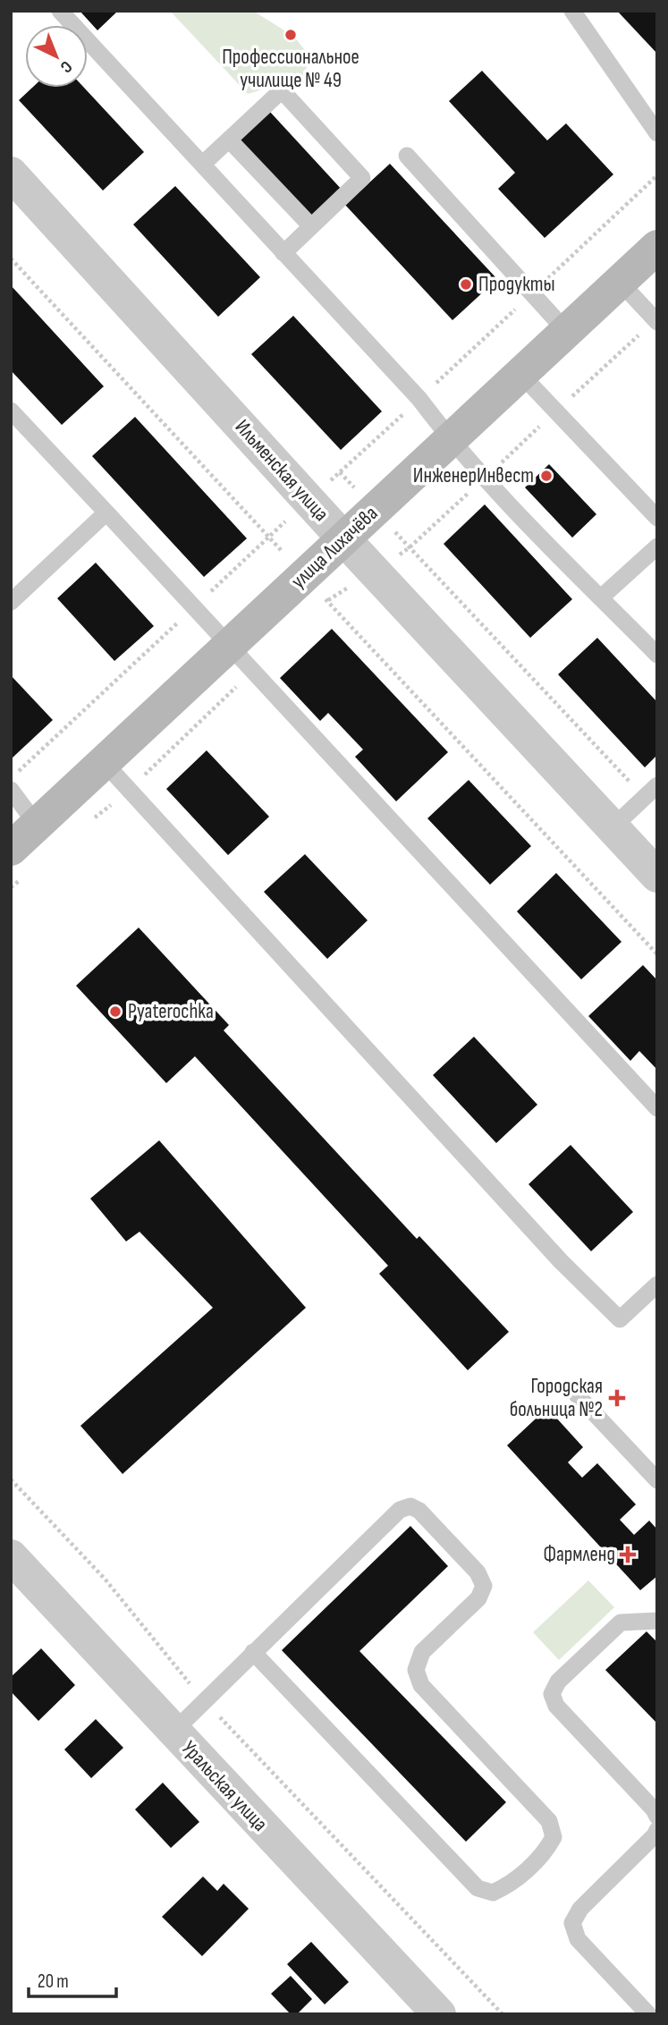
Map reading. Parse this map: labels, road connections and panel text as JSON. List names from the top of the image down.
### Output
{
  "streets": {
    "street": ["Ильменская улица", "улица Лихачёва", "Уральская улица"]
  },
  "crossings": [
    ["Ильменская улица", "улица Лихачёва"]
  ],
  "places": {
    "other": [
      "Профессиональное училище № 49",
      "Продукты",
      "ИнженерИнвест",
      "Pyaterochka"
    ],
    "health": ["Городская больница №2", "Фармленд"]
  },
  "scale_bar": "20 m",
  "north": "bottom right"
}
